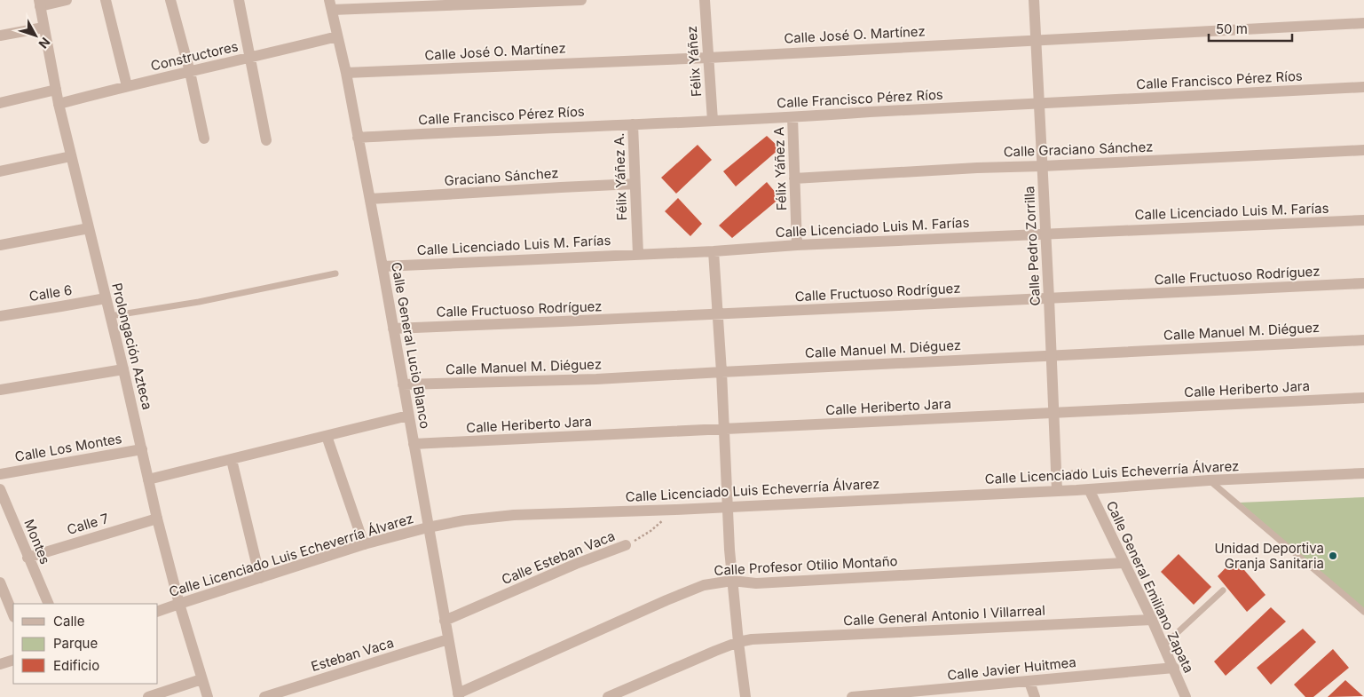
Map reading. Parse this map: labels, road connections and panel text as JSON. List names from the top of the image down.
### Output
{
  "streets": {
    "street": [
      "Calle José O. Martínez",
      "Constructores",
      "Félix Yáñez",
      "Calle Francisco Pérez Ríos",
      "Calle Graciano Sánchez",
      "Félix Yáñez A",
      "Graciano Sánchez",
      "Félix Yáñez A.",
      "Calle Licenciado Luis M. Farías",
      "Calle Pedro Zorrilla",
      "Calle Fructuoso Rodríguez",
      "Calle 6",
      "Calle Manuel M. Diéguez",
      "Calle General Lucio Blanco",
      "Prolongación Azteca",
      "Calle Heriberto Jara",
      "Calle Los Montes",
      "Calle Licenciado Luis Echeverría Álvarez",
      "Calle 7",
      "Montes",
      "Calle Esteban Vaca",
      "Calle Profesor Otilio Montaño",
      "Calle General Emiliano Zapata",
      "Calle General Antonio I Villarreal",
      "Esteban Vaca",
      "Calle Javier Huitmea"
    ]
  },
  "crossings": [
    ["Calle José O. Martínez", "Félix Yáñez"],
    ["Calle José O. Martínez", "Calle Pedro Zorrilla"],
    ["Calle José O. Martínez", "Calle General Lucio Blanco"],
    ["Constructores", "Calle General Lucio Blanco"],
    ["Constructores", "Prolongación Azteca"],
    ["Félix Yáñez", "Calle Francisco Pérez Ríos"],
    ["Calle Francisco Pérez Ríos", "Félix Yáñez A"],
    ["Calle Francisco Pérez Ríos", "Félix Yáñez A."],
    ["Calle Francisco Pérez Ríos", "Calle Pedro Zorrilla"],
    ["Calle Francisco Pérez Ríos", "Calle General Lucio Blanco"],
    ["Calle Graciano Sánchez", "Félix Yáñez A"],
    ["Calle Graciano Sánchez", "Calle Pedro Zorrilla"],
    ["Félix Yáñez A", "Calle Licenciado Luis M. Farías"],
    ["Graciano Sánchez", "Félix Yáñez A."],
    ["Graciano Sánchez", "Calle General Lucio Blanco"],
    ["Félix Yáñez A.", "Calle Licenciado Luis M. Farías"],
    ["Calle Licenciado Luis M. Farías", "Calle Pedro Zorrilla"],
    ["Calle Licenciado Luis M. Farías", "Calle General Lucio Blanco"],
    ["Calle Pedro Zorrilla", "Calle Fructuoso Rodríguez"],
    ["Calle Pedro Zorrilla", "Calle Manuel M. Diéguez"],
    ["Calle Pedro Zorrilla", "Calle Heriberto Jara"],
    ["Calle Pedro Zorrilla", "Calle Licenciado Luis Echeverría Álvarez"],
    ["Calle Fructuoso Rodríguez", "Calle General Lucio Blanco"],
    ["Calle 6", "Prolongación Azteca"],
    ["Calle Manuel M. Diéguez", "Calle General Lucio Blanco"],
    ["Calle General Lucio Blanco", "Calle Heriberto Jara"],
    ["Calle General Lucio Blanco", "Calle Licenciado Luis Echeverría Álvarez"],
    ["Calle General Lucio Blanco", "Calle Esteban Vaca"],
    ["Calle General Lucio Blanco", "Calle Profesor Otilio Montaño"],
    ["Calle General Lucio Blanco", "Esteban Vaca"],
    ["Prolongación Azteca", "Calle Los Montes"],
    ["Prolongación Azteca", "Calle Licenciado Luis Echeverría Álvarez"],
    ["Prolongación Azteca", "Calle 7"],
    ["Calle Licenciado Luis Echeverría Álvarez", "Calle Esteban Vaca"],
    ["Calle Licenciado Luis Echeverría Álvarez", "Calle General Emiliano Zapata"],
    ["Calle 7", "Montes"],
    ["Calle Profesor Otilio Montaño", "Calle General Emiliano Zapata"],
    ["Calle General Emiliano Zapata", "Calle General Antonio I Villarreal"],
    ["Calle General Emiliano Zapata", "Calle Javier Huitmea"]
  ],
  "places": ["Unidad Deportiva Granja Sanitaria"],
  "legend": ["Calle", "Parque", "Edificio"],
  "scale_bar": "50 m",
  "north": "bottom right"
}
